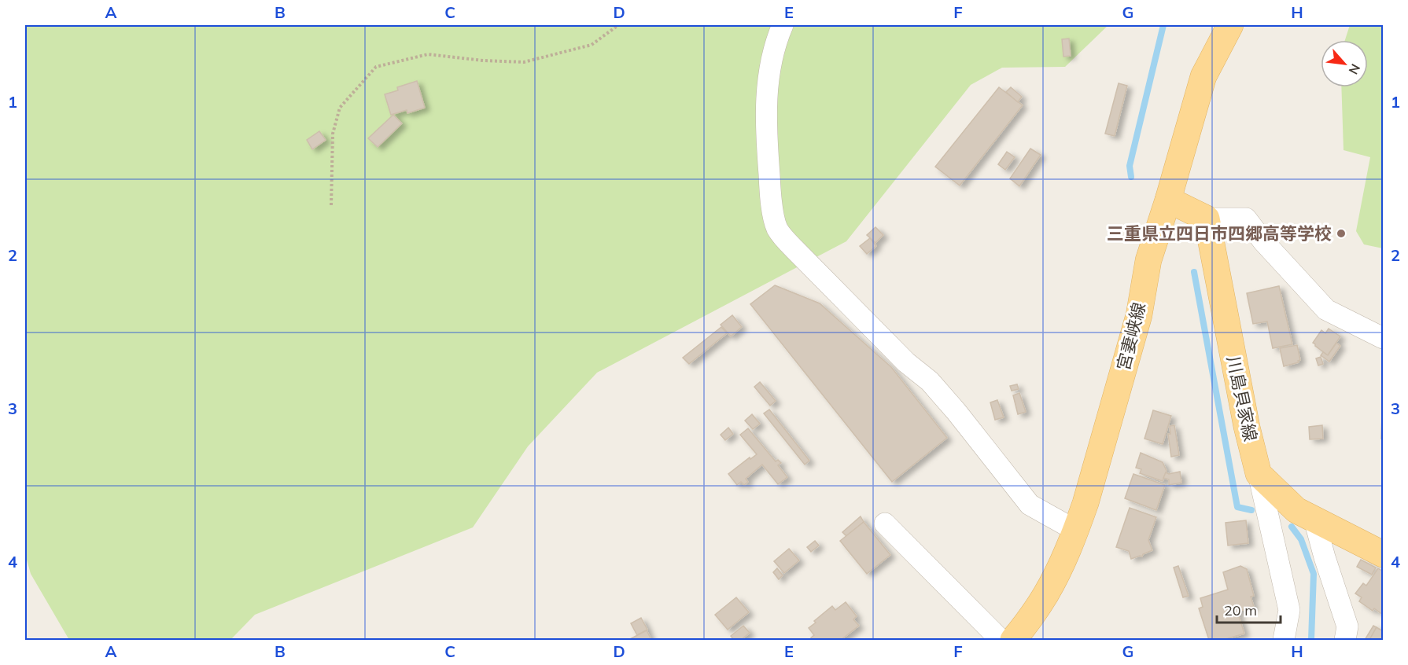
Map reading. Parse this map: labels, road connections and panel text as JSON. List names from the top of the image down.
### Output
{
  "streets": {
    "main road": ["宮妻峡線", "川島貝家線"]
  },
  "places": ["三重県立四日市四郷高等学校"],
  "scale_bar": "20 m",
  "north": "bottom right",
  "grid": {
    "columns": [
      "A",
      "B",
      "C",
      "D",
      "E",
      "F",
      "G",
      "H"
    ],
    "rows": [
      "1",
      "2",
      "3",
      "4"
    ]
  }
}
